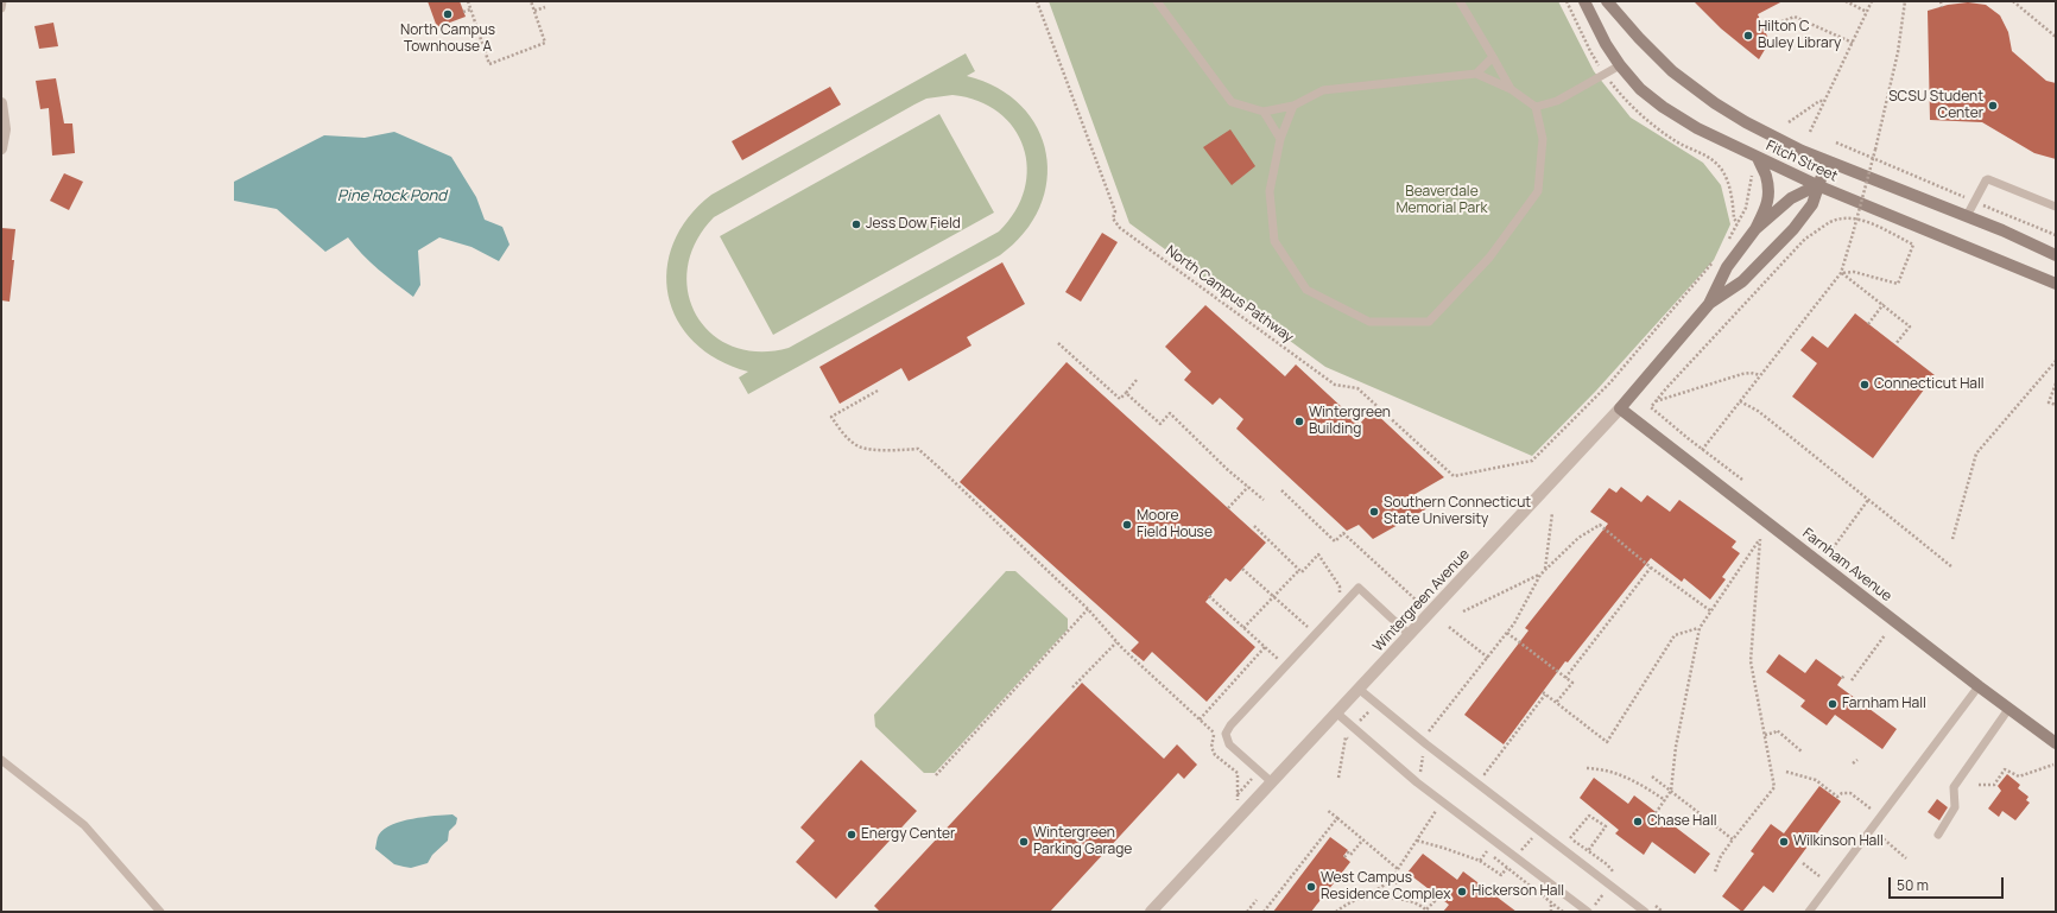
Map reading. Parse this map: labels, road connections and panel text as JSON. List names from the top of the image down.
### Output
{
  "streets": {
    "street": ["Fitch Street", "Farnham Avenue", "Wintergreen Avenue"],
    "path": ["North Campus Pathway"]
  },
  "crossings": [
    ["Fitch Street", "Wintergreen Avenue"],
    ["Farnham Avenue", "Wintergreen Avenue"]
  ],
  "water": ["Pine Rock Pond"],
  "parks": ["Beaverdale Memorial Park"],
  "places": [
    "North Campus Townhouse A",
    "Hilton C Buley Library",
    "SCSU Student Center",
    "Jess Dow Field",
    "Connecticut Hall",
    "Wintergreen Building",
    "Southern Connecticut State University",
    "Moore Field House",
    "Farnham Hall",
    "Chase Hall",
    "Energy Center",
    "Wintergreen Parking Garage",
    "Wilkinson Hall",
    "West Campus Residence Complex",
    "Hickerson Hall"
  ],
  "scale_bar": "50 m"
}
